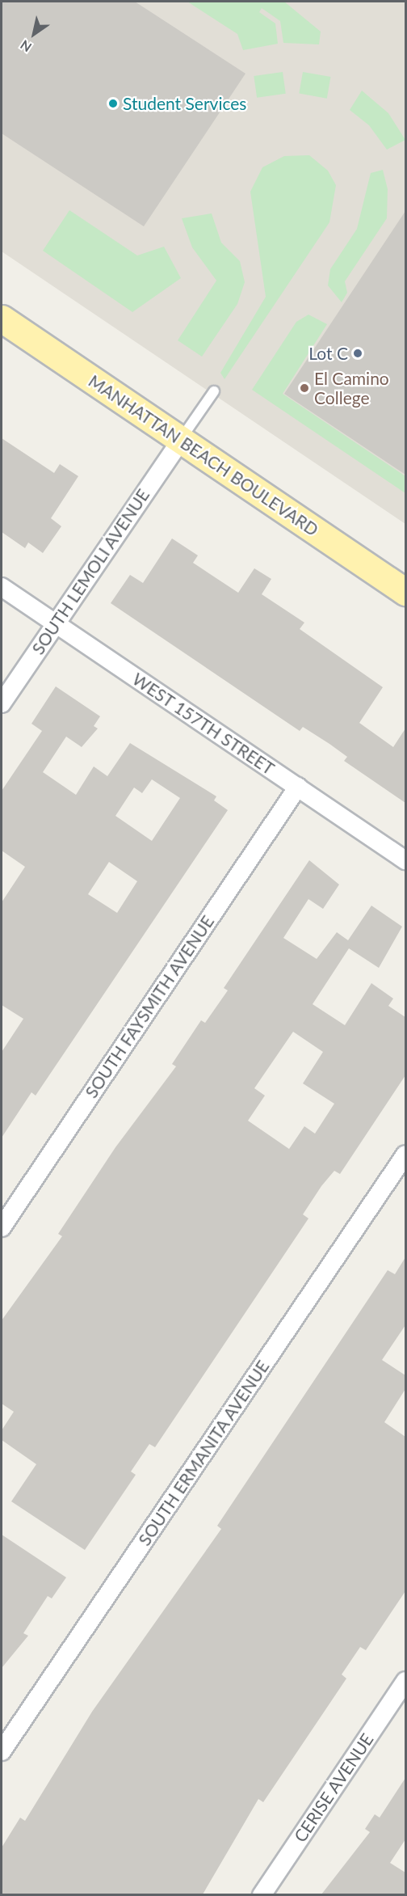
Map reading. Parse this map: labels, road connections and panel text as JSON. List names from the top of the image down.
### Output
{
  "streets": {
    "main road": ["MANHATTAN BEACH BOULEVARD"],
    "street": [
      "SOUTH LEMOLI AVENUE",
      "WEST 157TH STREET",
      "SOUTH FAYSMITH AVENUE",
      "SOUTH ERMANITA AVENUE",
      "CERISE AVENUE"
    ]
  },
  "crossings": [
    ["MANHATTAN BEACH BOULEVARD", "SOUTH LEMOLI AVENUE"],
    ["SOUTH LEMOLI AVENUE", "WEST 157TH STREET"],
    ["WEST 157TH STREET", "SOUTH FAYSMITH AVENUE"]
  ],
  "places": ["Student Services", "Lot C", "El Camino College"],
  "north": "bottom left"
}
